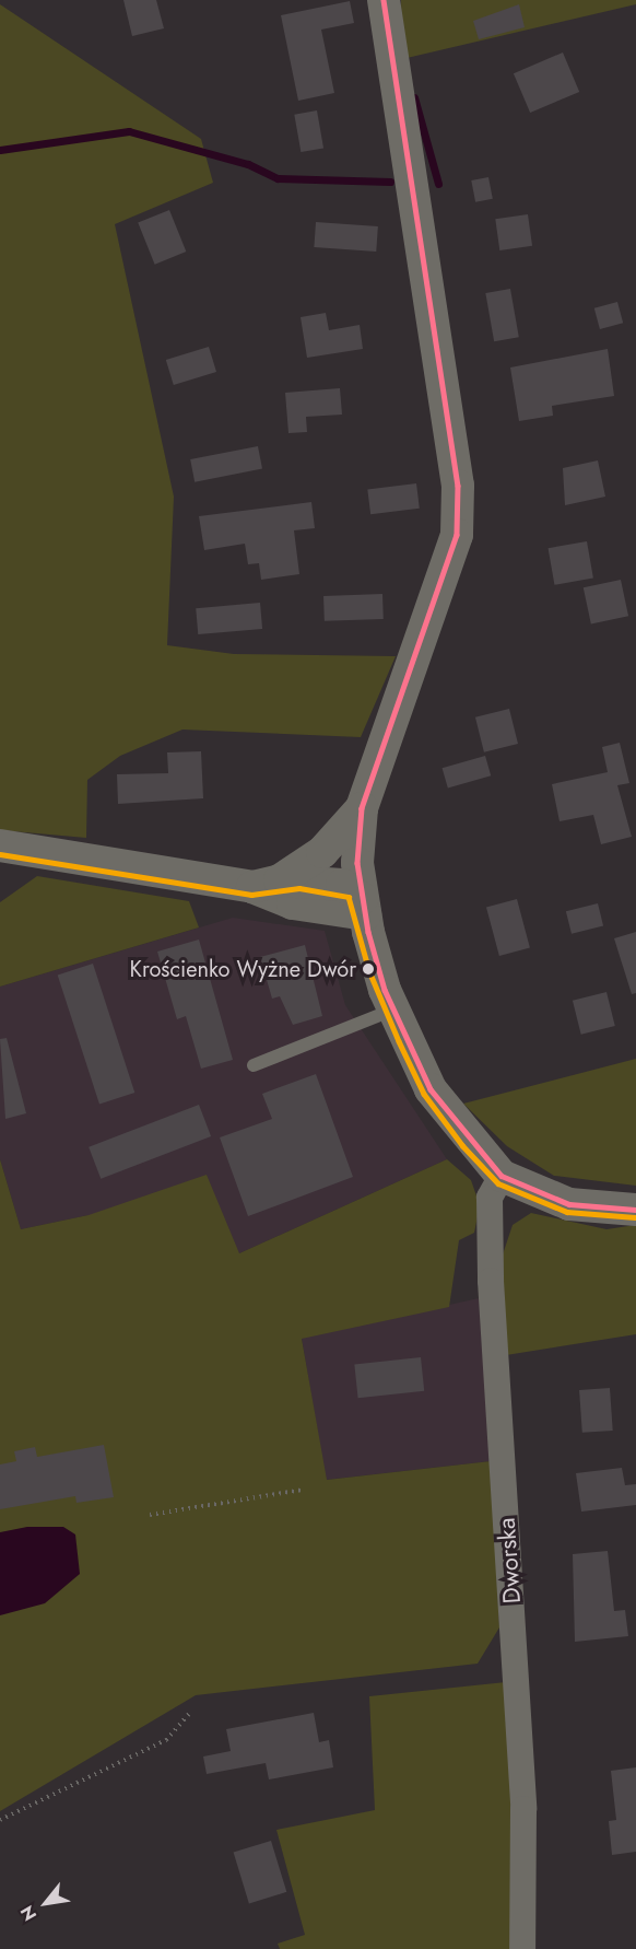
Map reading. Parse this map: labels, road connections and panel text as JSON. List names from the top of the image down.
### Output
{
  "streets": {
    "street": ["Dworska"]
  },
  "places": ["Krościenko Wyżne Dwór"],
  "north": "bottom left"
}
